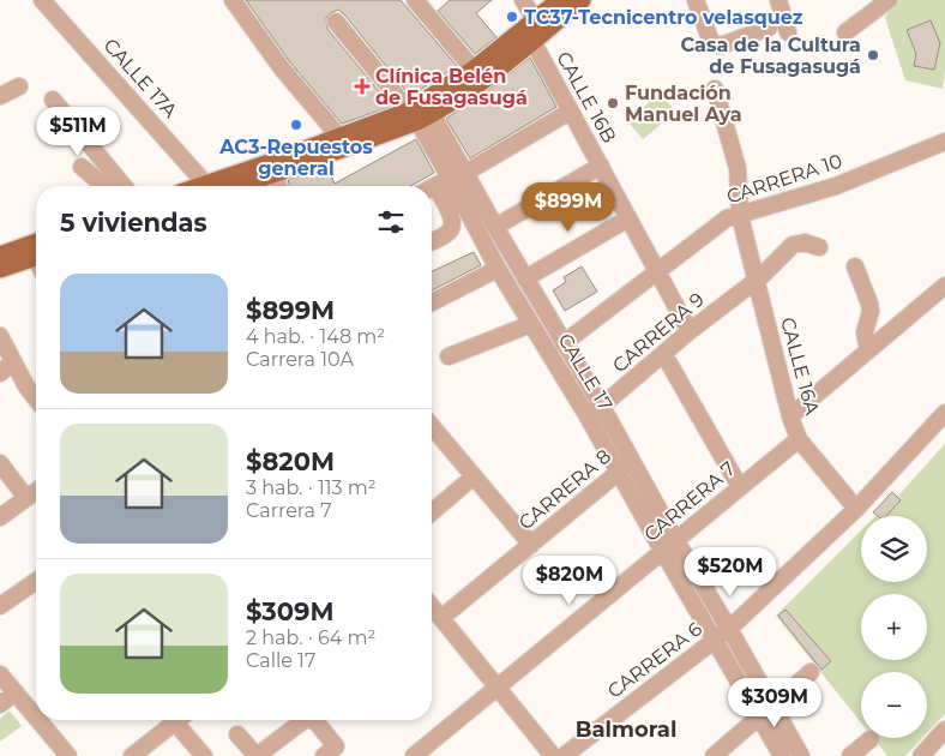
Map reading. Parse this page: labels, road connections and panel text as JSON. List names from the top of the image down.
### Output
{
  "streets": {
    "street": [
      "CALLE 17A",
      "CALLE 16B",
      "CARRERA 10",
      "CARRERA 9",
      "CALLE 16A",
      "CALLE 17",
      "CARRERA 8",
      "CARRERA 7",
      "CARRERA 6"
    ]
  },
  "crossings": [
    ["CALLE 16B", "CARRERA 10"],
    ["CALLE 16B", "CARRERA 9"],
    ["CARRERA 10", "CALLE 16A"],
    ["CARRERA 10", "CALLE 17"],
    ["CARRERA 9", "CALLE 16A"],
    ["CARRERA 9", "CALLE 17"],
    ["CALLE 16A", "CARRERA 7"],
    ["CALLE 16A", "CARRERA 6"],
    ["CALLE 17", "CARRERA 8"],
    ["CALLE 17", "CARRERA 7"],
    ["CALLE 17", "CARRERA 6"]
  ],
  "districts": ["Balmoral"],
  "places": {
    "other": [
      "TC37-Tecnicentro velasquez",
      "Casa de la Cultura de Fusagasugá",
      "Fundación Manuel Aya",
      "AC3-Repuestos general"
    ],
    "health": ["Clínica Belén de Fusagasugá"]
  },
  "page": {
    "price": [
      "$511M",
      "$899M",
      "$520M",
      "$820M",
      "$309M"
    ],
    "heading": "5 viviendas",
    "list": [
      {
        "name": "$899M",
        "note": "4 hab. · 148 m² · Carrera 10A"
      },
      {
        "name": "$820M",
        "note": "3 hab. · 113 m² · Carrera 7"
      },
      {
        "name": "$309M",
        "note": "2 hab. · 64 m² · Calle 17"
      }
    ],
    "map_buttons": ["+", "−"]
  }
}
